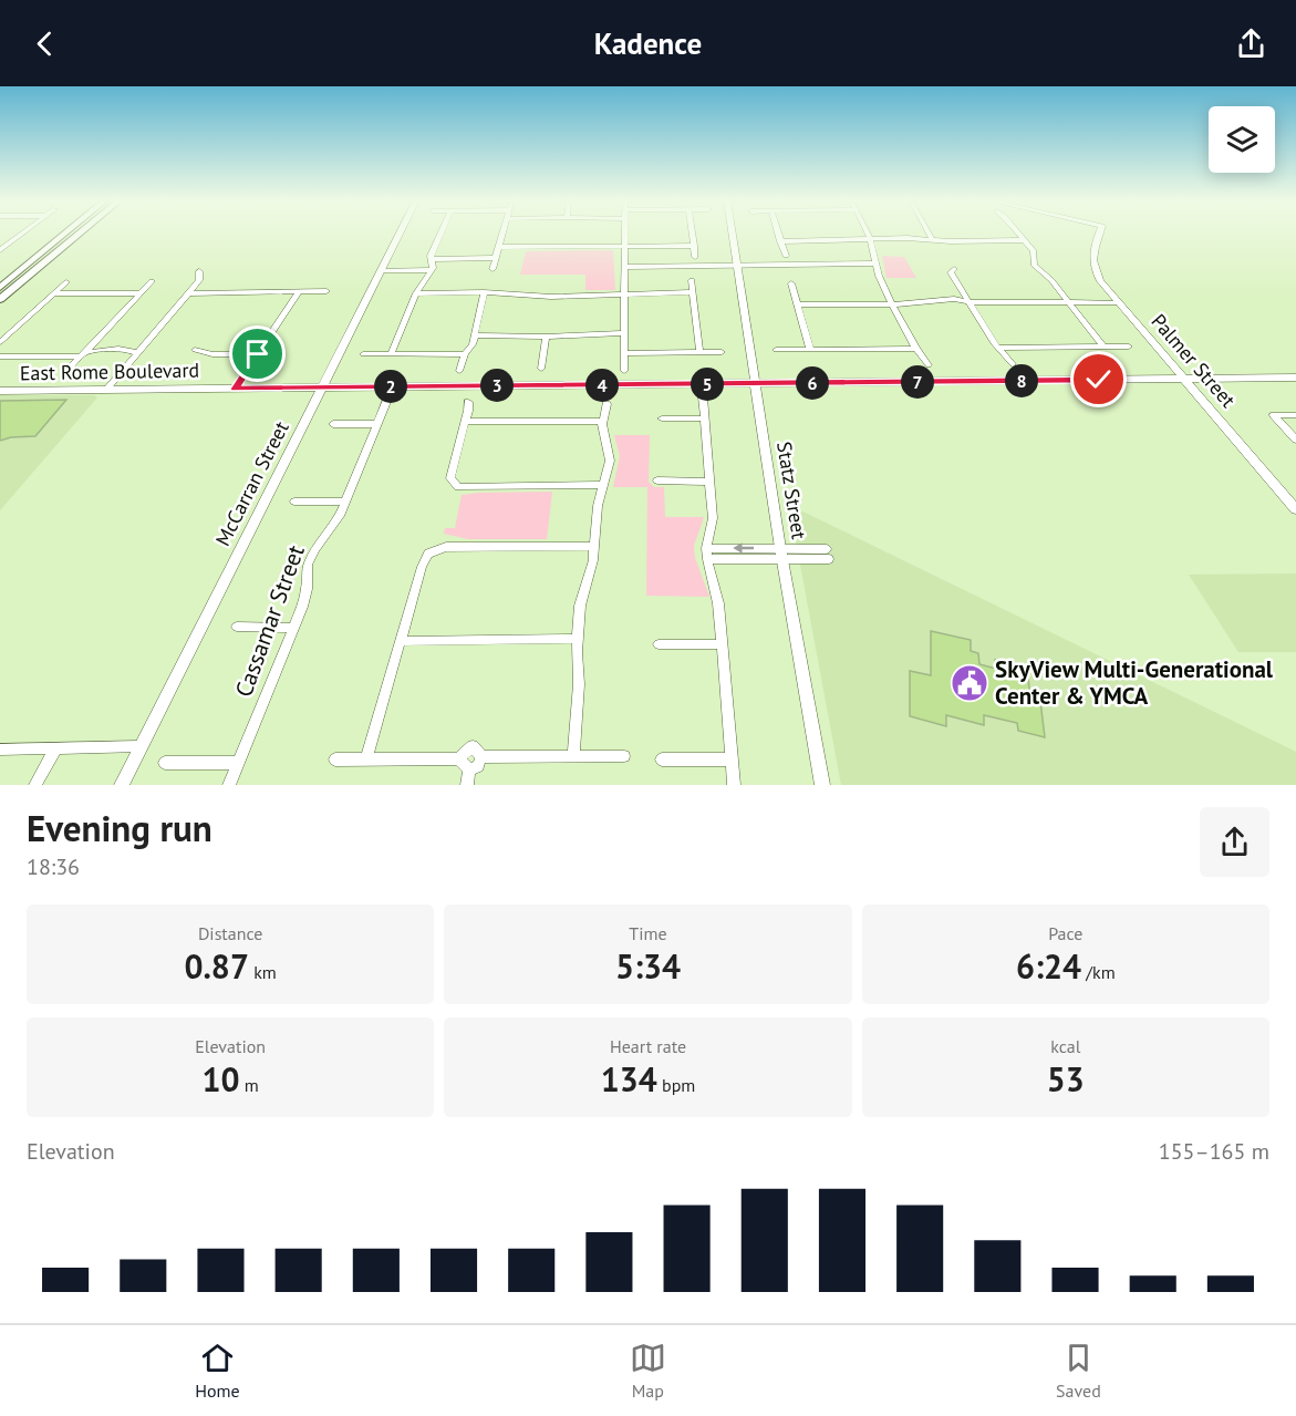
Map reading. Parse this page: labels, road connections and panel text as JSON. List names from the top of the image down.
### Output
{
  "streets": {
    "street": [
      "Palmer Street",
      "East Rome Boulevard",
      "McCarran Street",
      "Statz Street",
      "Cassamar Street"
    ]
  },
  "crossings": [
    ["Palmer Street", "East Rome Boulevard"],
    ["East Rome Boulevard", "McCarran Street"],
    ["East Rome Boulevard", "Statz Street"]
  ],
  "places": {
    "public building": ["SkyView Multi-Generational Center & YMCA"]
  },
  "page": {
    "header": "Kadence",
    "pins": [
      "8",
      "7",
      "6",
      "5",
      "3",
      "4",
      "2"
    ],
    "heading": ["Evening run", "18:36"],
    "stats": [
      ["Distance", "0.87 km"],
      ["Time", "5:34"],
      ["Pace", "6:24 /km"],
      ["Elevation", "10 m"],
      ["Heart rate", "134 bpm"],
      ["kcal", "53"]
    ],
    "chart": ["Elevation", "155–165 m"],
    "tabs": ["Home", "Map", "Saved"]
  }
}
